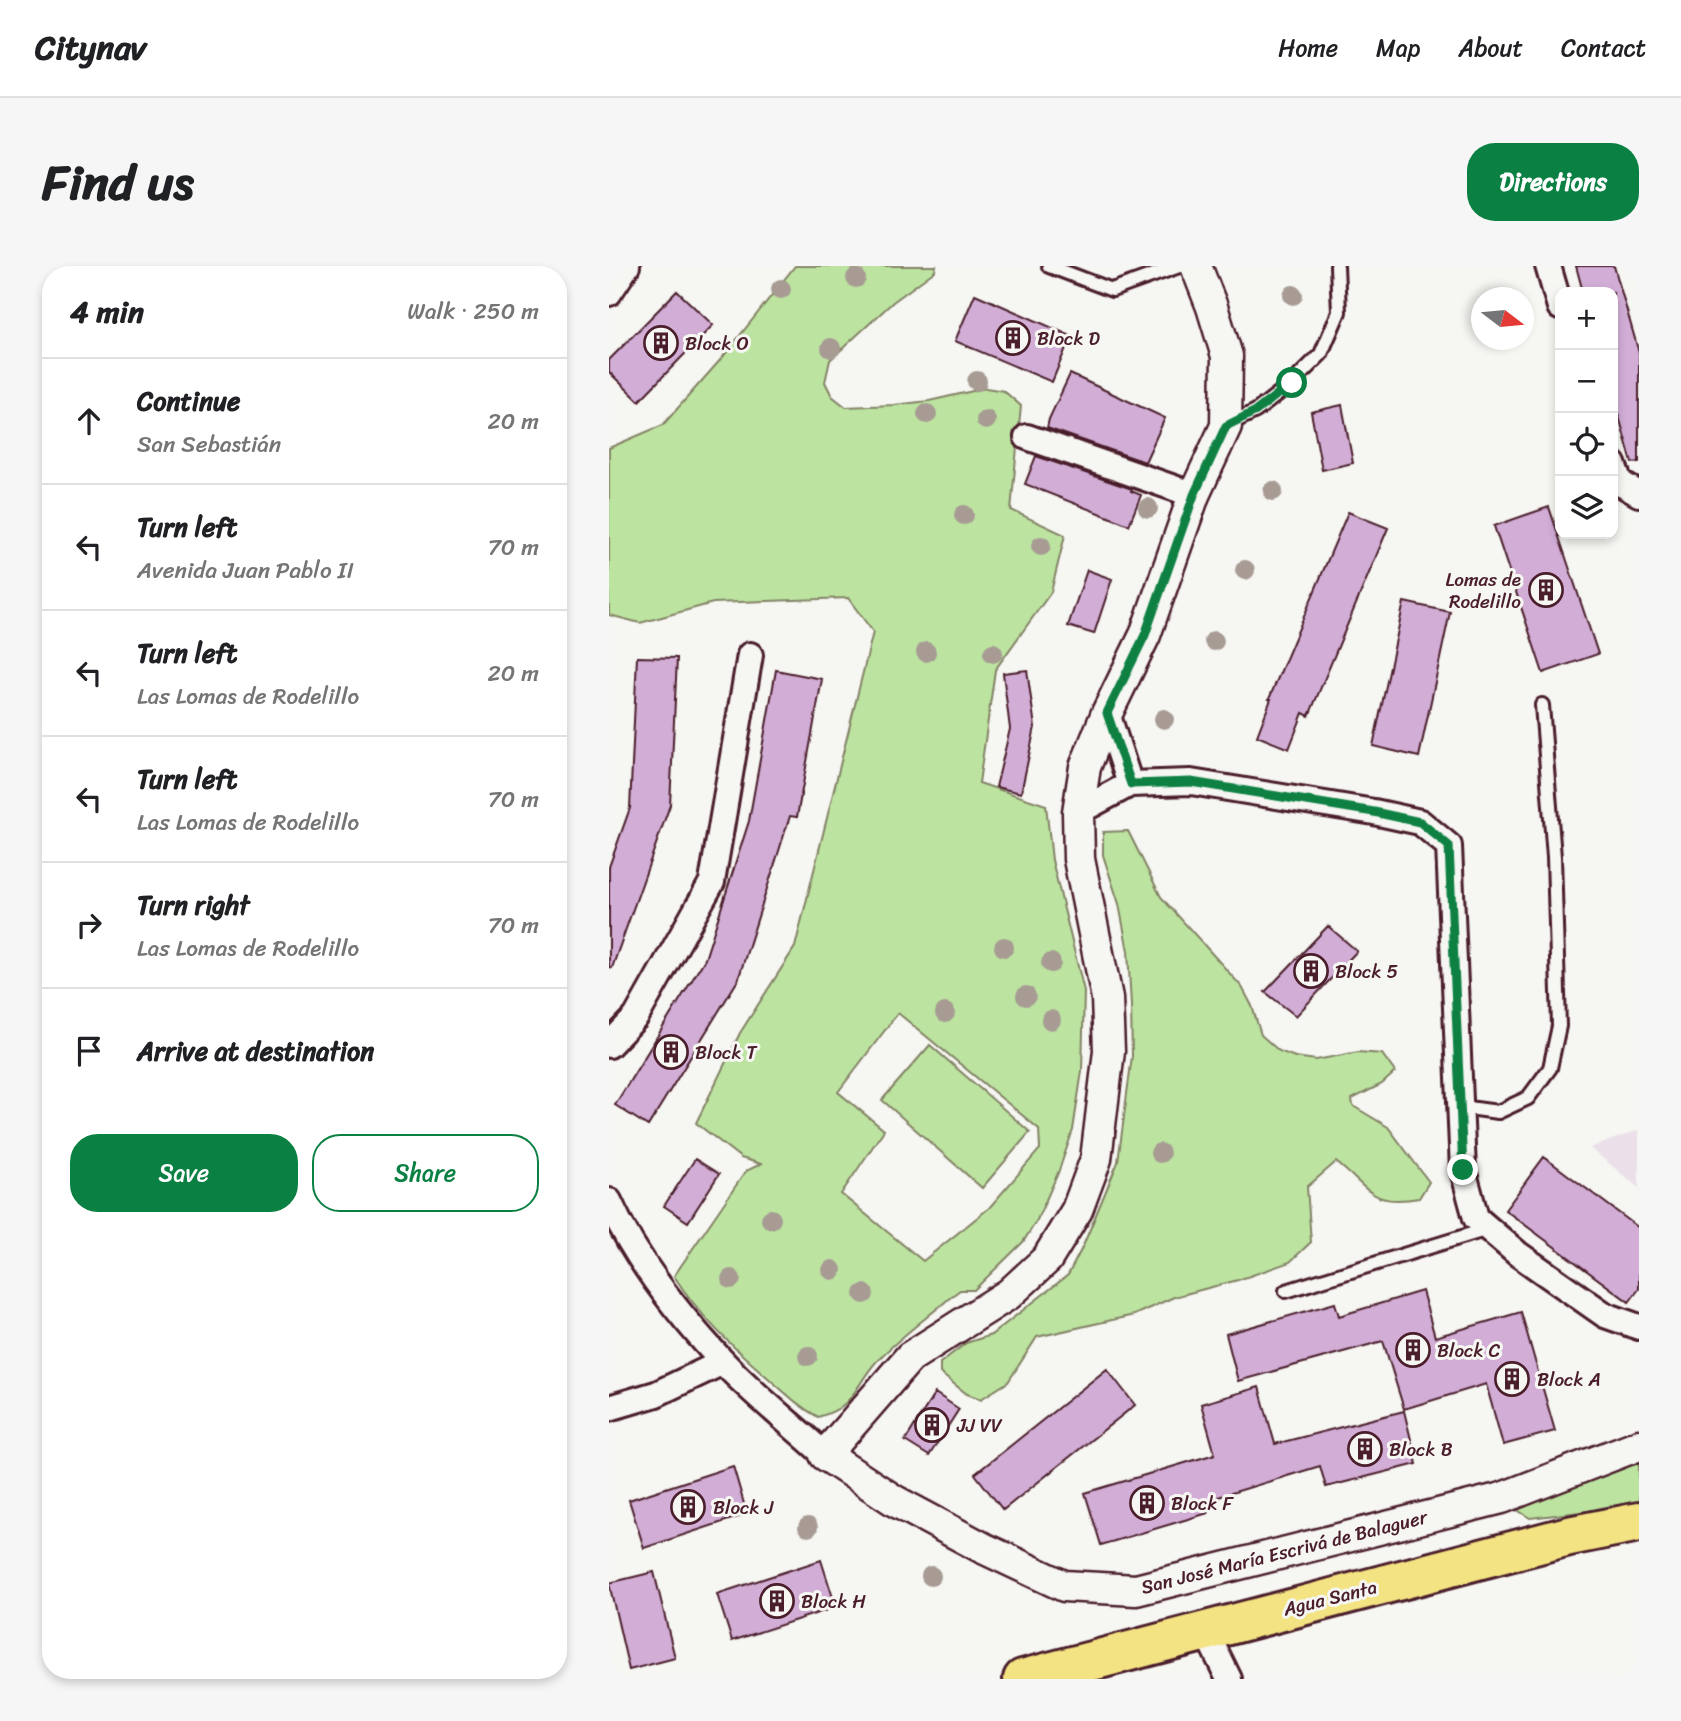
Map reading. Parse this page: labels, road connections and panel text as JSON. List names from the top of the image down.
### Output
{
  "streets": {
    "main road": ["Agua Santa"],
    "street": ["San José María Escrivá de Balaguer"]
  },
  "places": {
    "building": [
      "Block D",
      "Block O",
      "Lomas de Rodelillo",
      "Block 5",
      "Block T",
      "Block C",
      "Block A",
      "JJ VV",
      "Block B",
      "Block F",
      "Block J",
      "Block H"
    ]
  },
  "north": "right",
  "page": {
    "header": "Citynav",
    "nav": [
      "Home",
      "Map",
      "About",
      "Contact"
    ],
    "title": "Find us",
    "buttons": [
      "Directions",
      ["Save", "Share"]
    ],
    "heading": ["4 min", "Walk · 250 m"],
    "map_buttons": ["+", "−"],
    "list": [
      ["Continue", "San Sebastián", "20 m"],
      ["Turn left", "Avenida Juan Pablo II", "70 m"],
      ["Turn left", "Las Lomas de Rodelillo", "20 m"],
      ["Turn left", "Las Lomas de Rodelillo", "70 m"],
      ["Turn right", "Las Lomas de Rodelillo", "70 m"],
      "Arrive at destination"
    ]
  }
}
